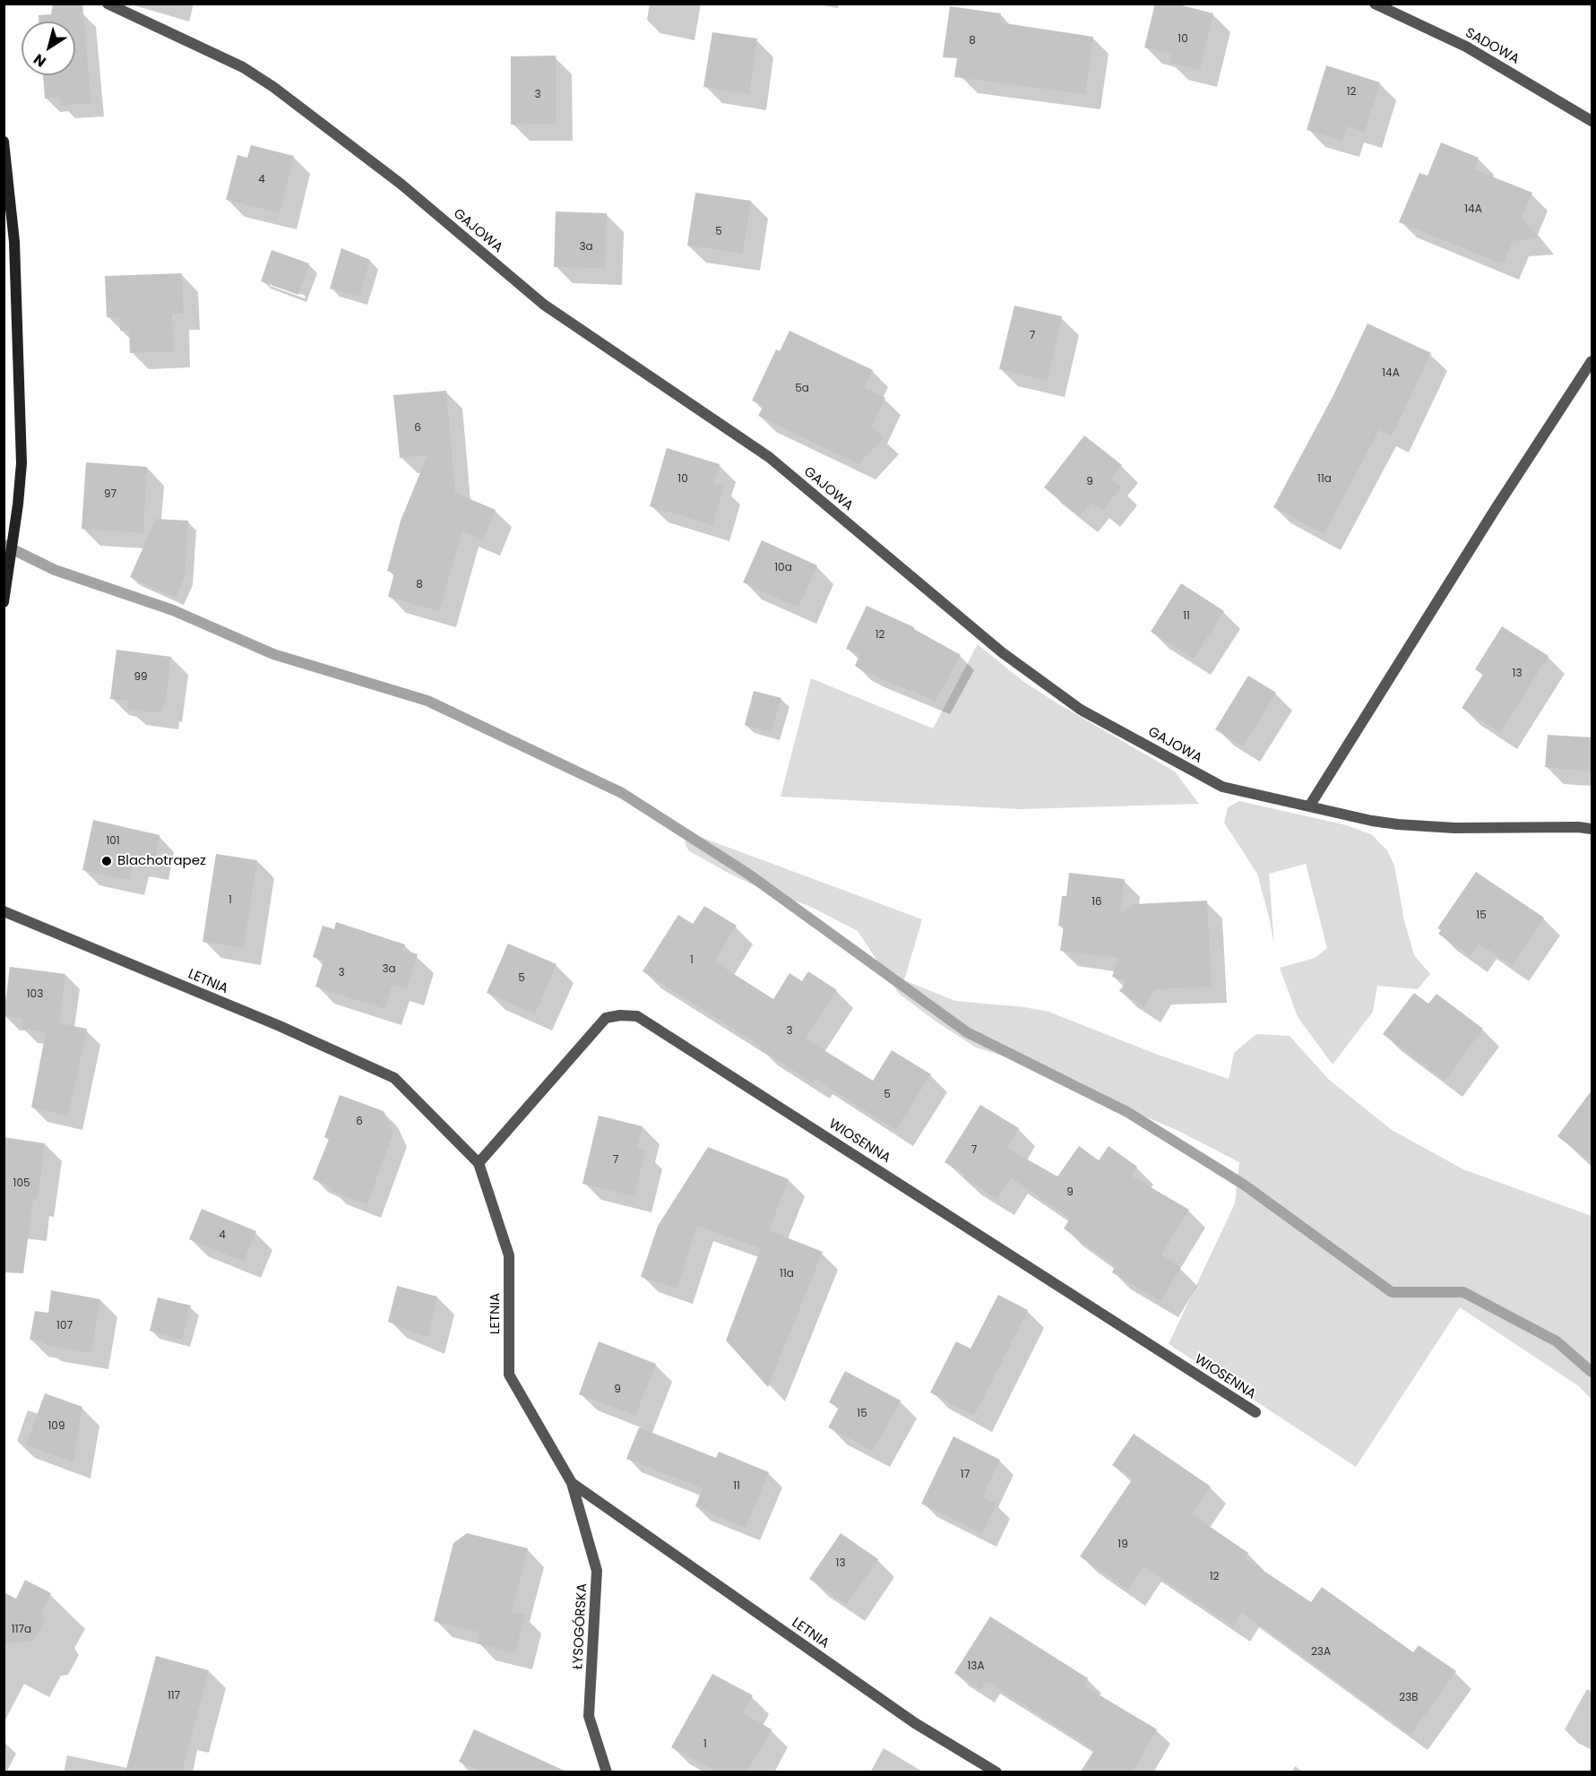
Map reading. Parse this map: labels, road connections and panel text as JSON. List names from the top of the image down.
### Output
{
  "streets": {
    "street": [
      "SADOWA",
      "GAJOWA",
      "LETNIA",
      "WIOSENNA",
      "ŁYSOGÓRSKA"
    ]
  },
  "crossings": [
    ["LETNIA", "WIOSENNA"],
    ["LETNIA", "ŁYSOGÓRSKA"]
  ],
  "places": ["Blachotrapez"],
  "house_numbers": [
    "10",
    "8",
    "12",
    "3",
    "4",
    "14A",
    "5",
    "3a",
    "7",
    "14A",
    "5a",
    "6",
    "10",
    "11a",
    "9",
    "97",
    "10a",
    "8",
    "11",
    "12",
    "13",
    "99",
    "101",
    "1",
    "16",
    "15",
    "1",
    "3a",
    "3",
    "5",
    "103",
    "3",
    "5",
    "6",
    "7",
    "7",
    "105",
    "9",
    "4",
    "11a",
    "107",
    "9",
    "15",
    "109",
    "17",
    "11",
    "19",
    "13",
    "12",
    "117a",
    "23A",
    "13A",
    "117",
    "23B",
    "1"
  ],
  "north": "bottom left"
}
